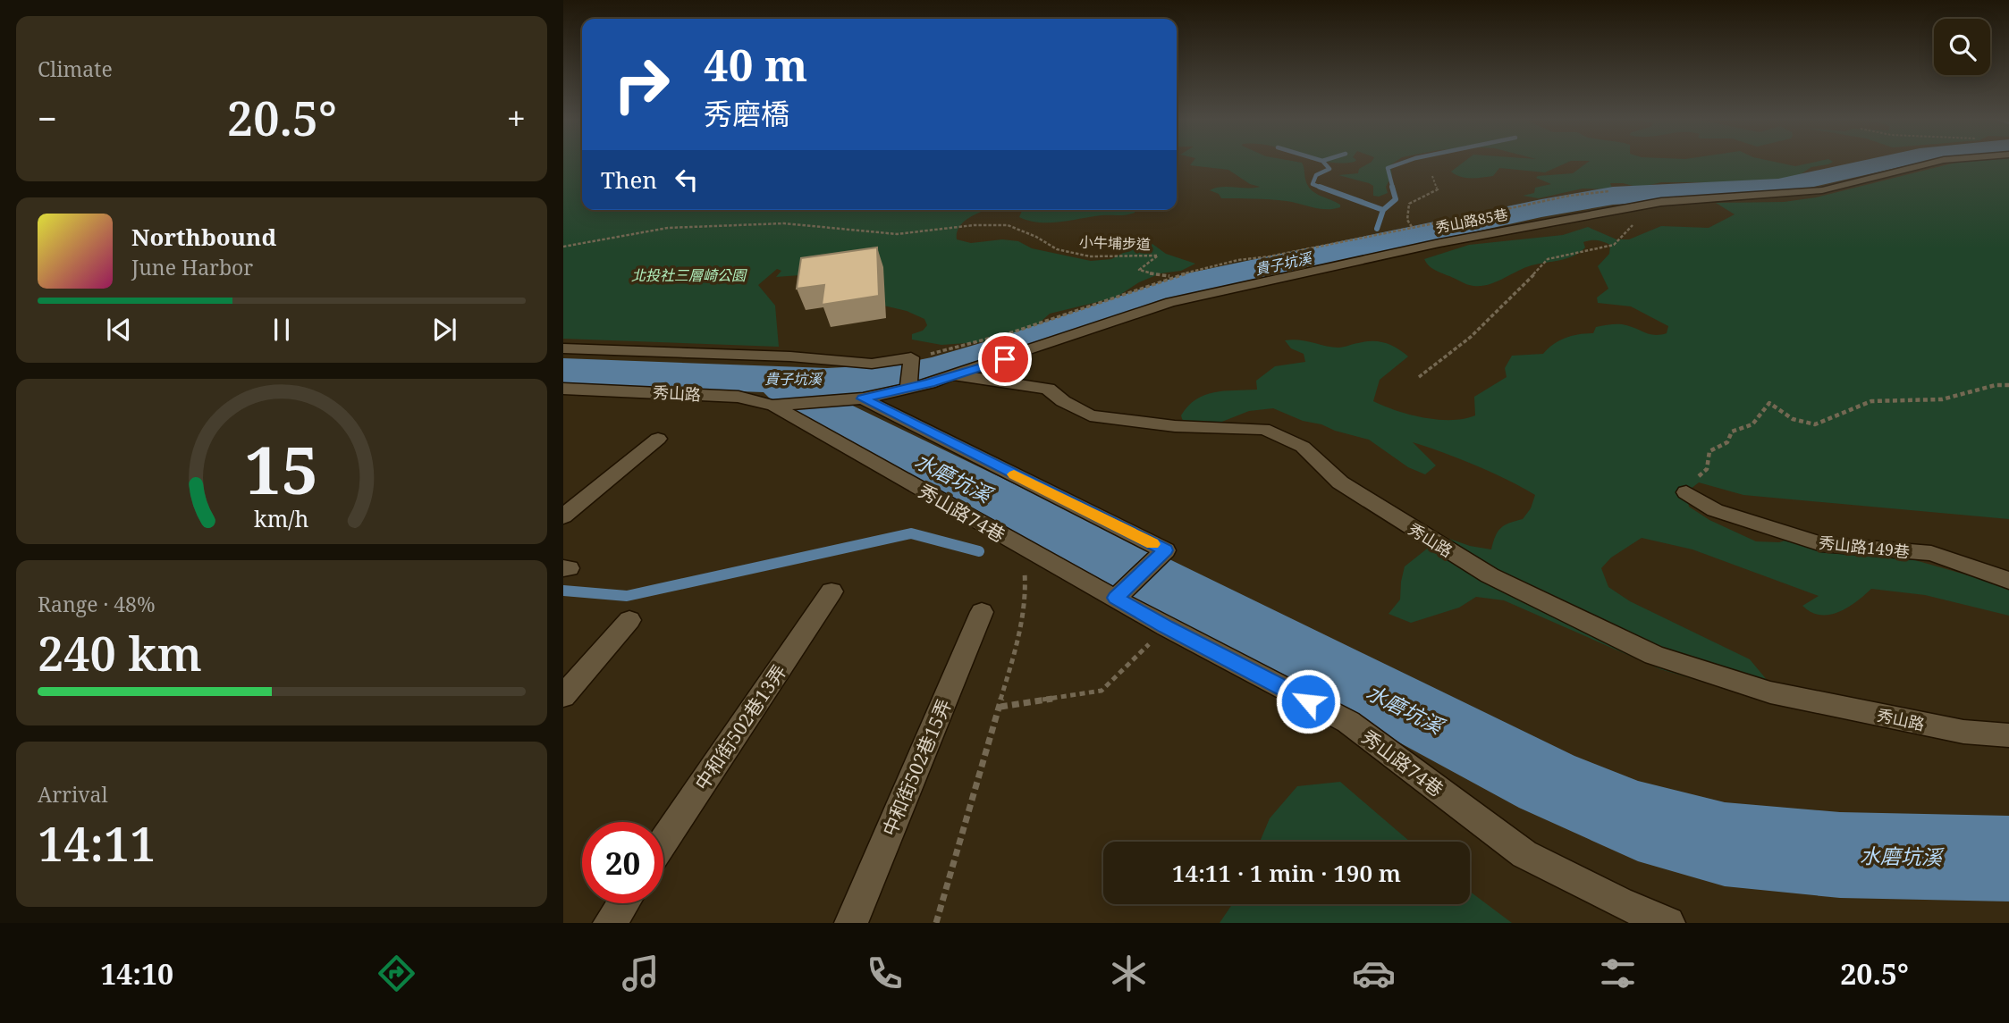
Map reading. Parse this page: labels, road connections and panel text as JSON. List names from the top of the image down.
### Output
{
  "streets": {
    "street": [
      "秀山路85巷",
      "秀山路",
      "秀山路74巷",
      "秀山路149巷",
      "中和街502巷13弄",
      "中和街502巷15弄"
    ],
    "path": ["小牛埔步道"]
  },
  "crossings": [
    ["秀山路85巷", "秀山路"],
    ["秀山路", "秀山路74巷"]
  ],
  "water": ["貴子坑溪", "水磨坑溪"],
  "parks": ["北投社三層崎公園"],
  "page": {
    "tile": [
      "Climate",
      ["Range · 48%", "240 km"],
      ["Arrival", "14:11"]
    ],
    "turn": ["40 m", "秀磨橋"],
    "heat": ["−", "20.5°", "+"],
    "then": "Then",
    "song": ["Northbound", "June Harbor"],
    "limit": "20",
    "trip": "14:11 · 1 min · 190 m",
    "tabs": ["14:10", "20.5°"],
    "gauge": ["15", "km/h"]
  }
}
